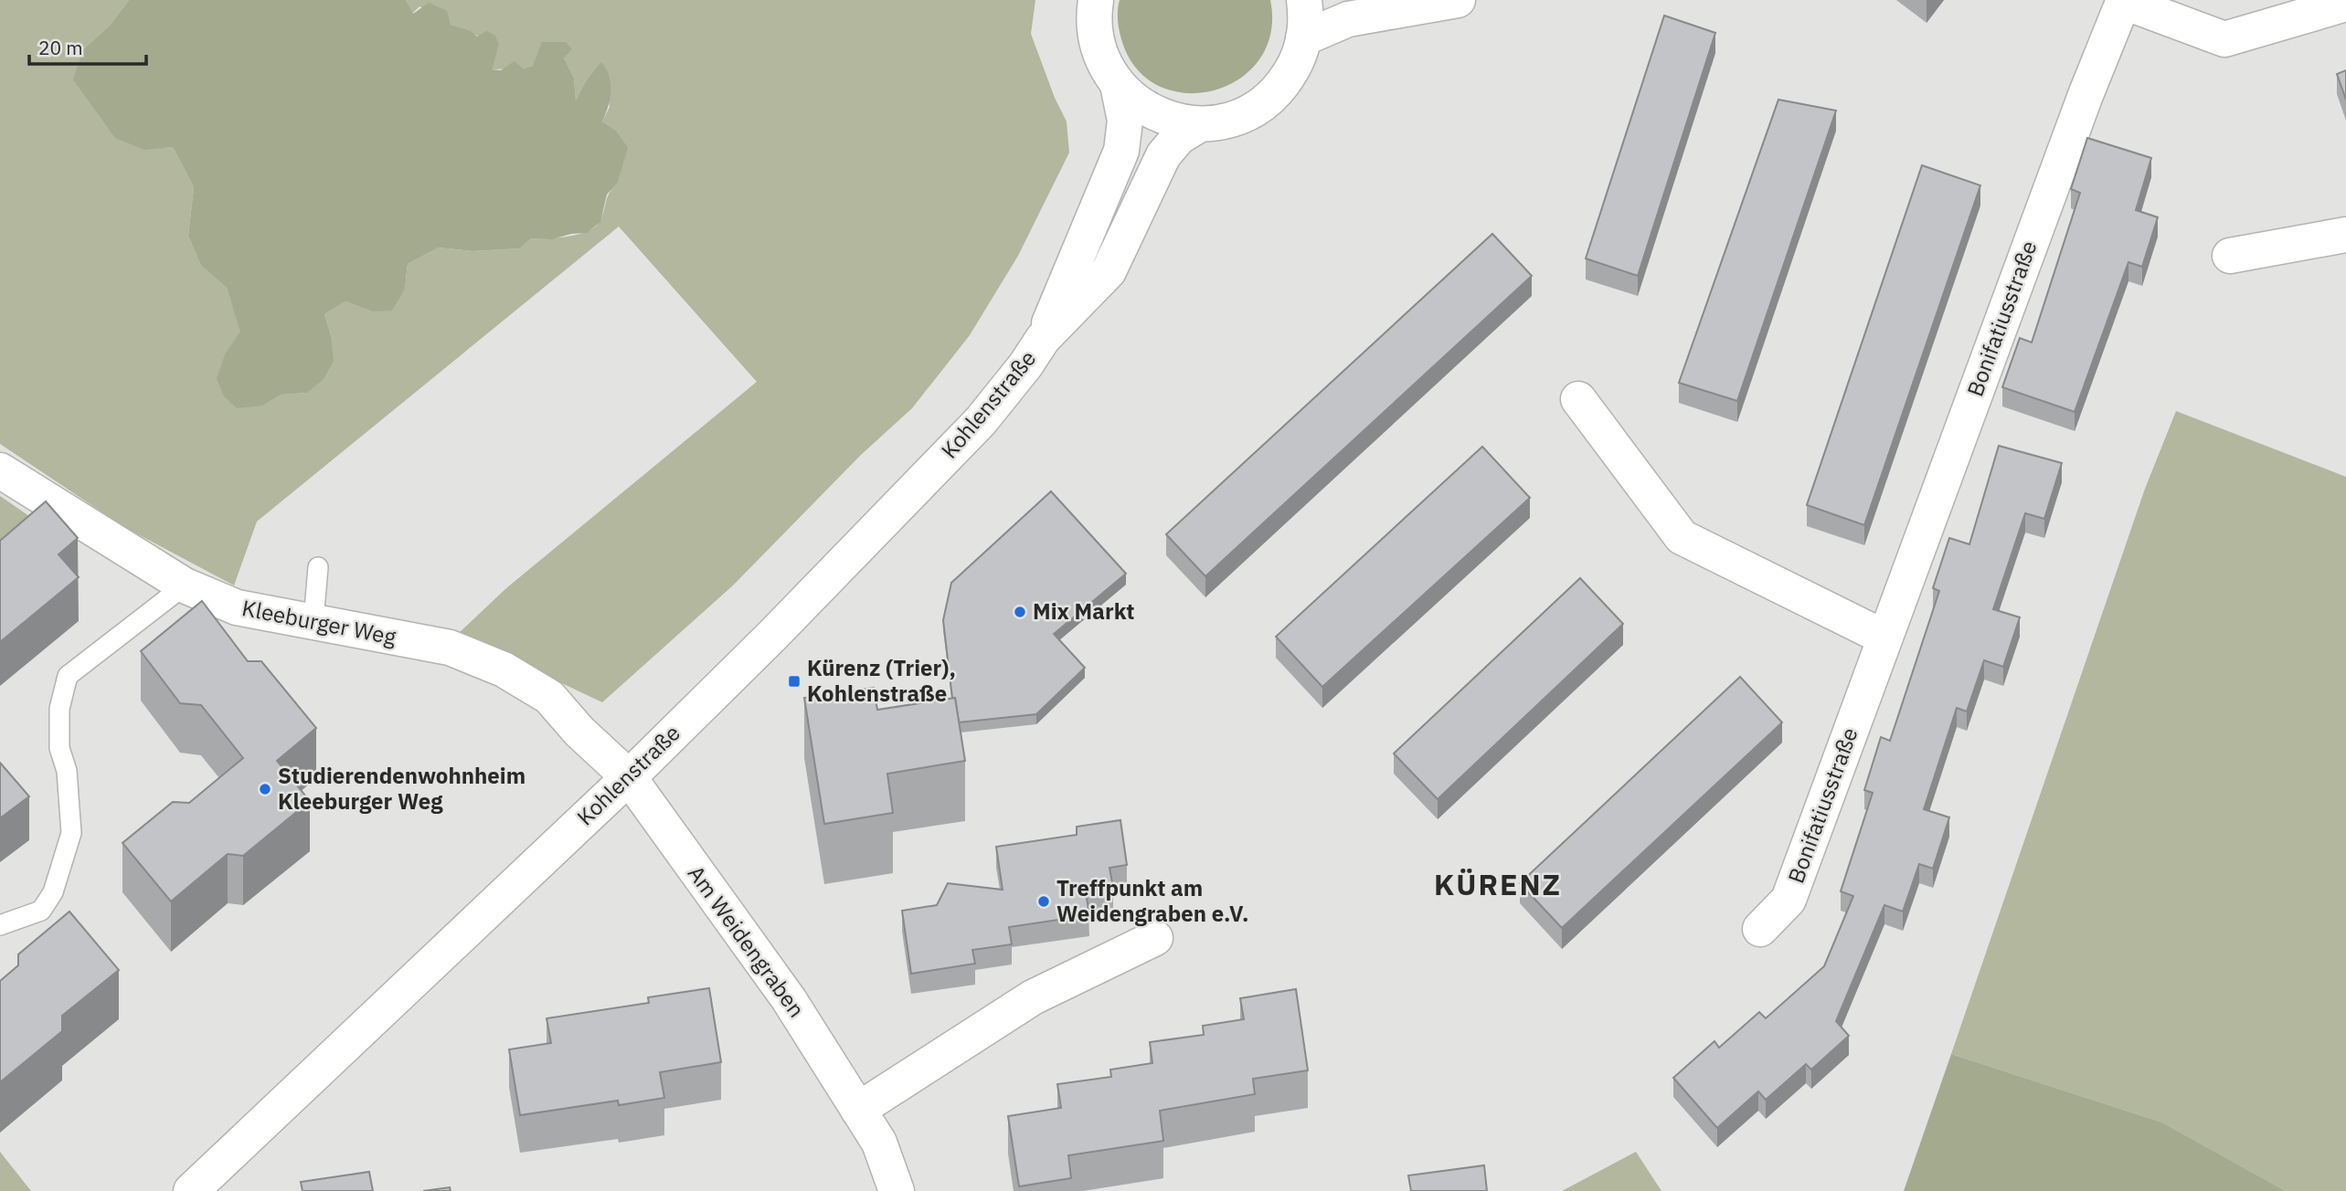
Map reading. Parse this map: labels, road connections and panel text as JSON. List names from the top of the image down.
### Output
{
  "streets": {
    "street": [
      "Bonifatiusstraße",
      "Kohlenstraße",
      "Kleeburger Weg",
      "Am Weidengraben"
    ]
  },
  "crossings": [
    ["Kohlenstraße", "Kleeburger Weg"],
    ["Kohlenstraße", "Am Weidengraben"],
    ["Kleeburger Weg", "Am Weidengraben"]
  ],
  "districts": ["KÜRENZ"],
  "places": {
    "other": ["Mix Markt", "Studierendenwohnheim Kleeburger Weg", "Treffpunkt am Weidengraben e.V."],
    "transit": ["Kürenz (Trier), Kohlenstraße"]
  },
  "scale_bar": "20 m"
}
